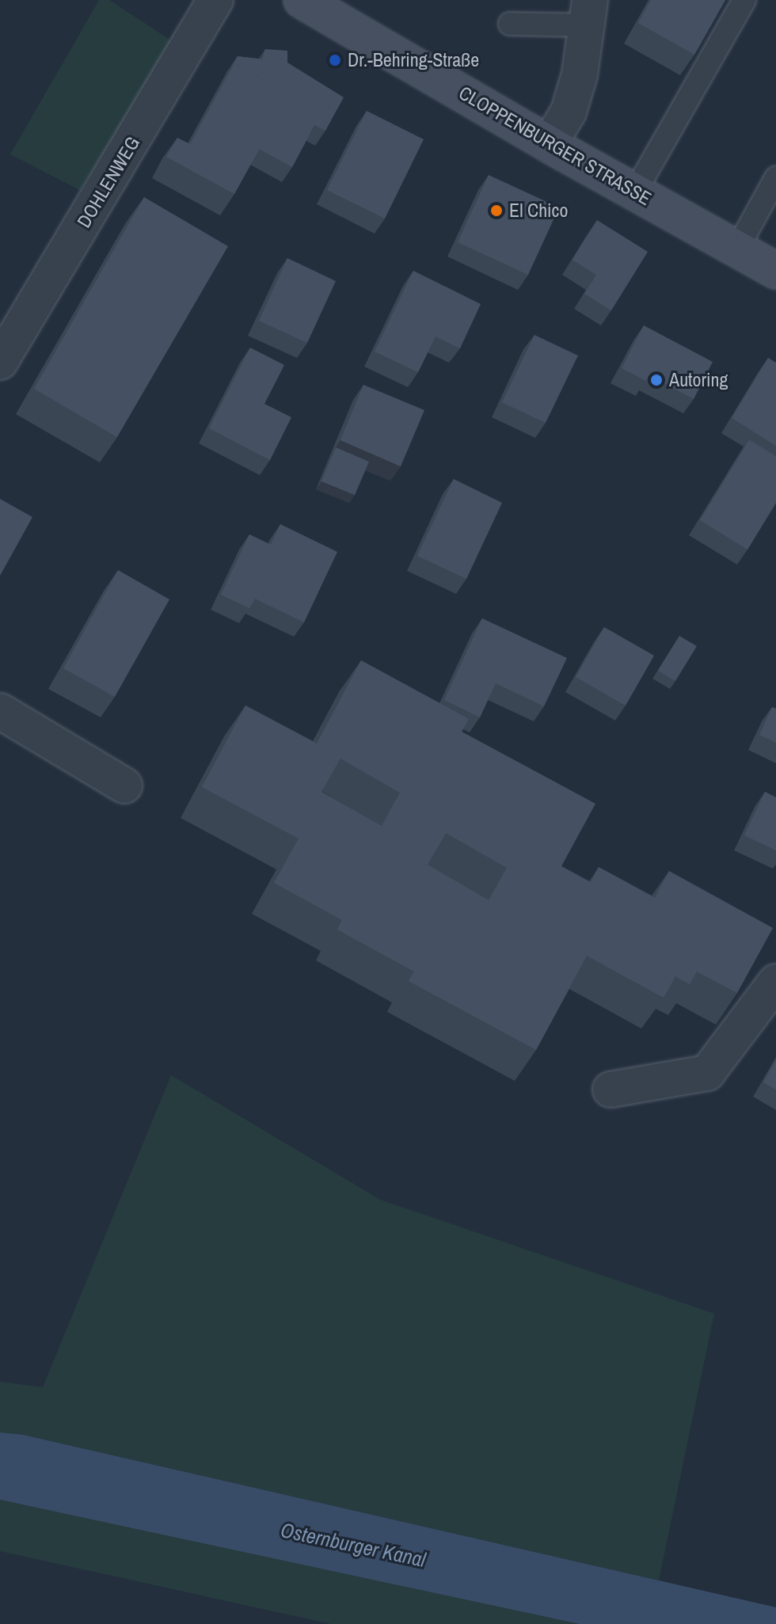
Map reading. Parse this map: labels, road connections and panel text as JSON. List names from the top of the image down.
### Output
{
  "streets": {
    "main road": ["CLOPPENBURGER STRASSE"],
    "street": ["DOHLENWEG"]
  },
  "water": ["Osternburger Kanal"],
  "places": ["Dr.-Behring-Straße", "El Chico", "Autoring"]
}
